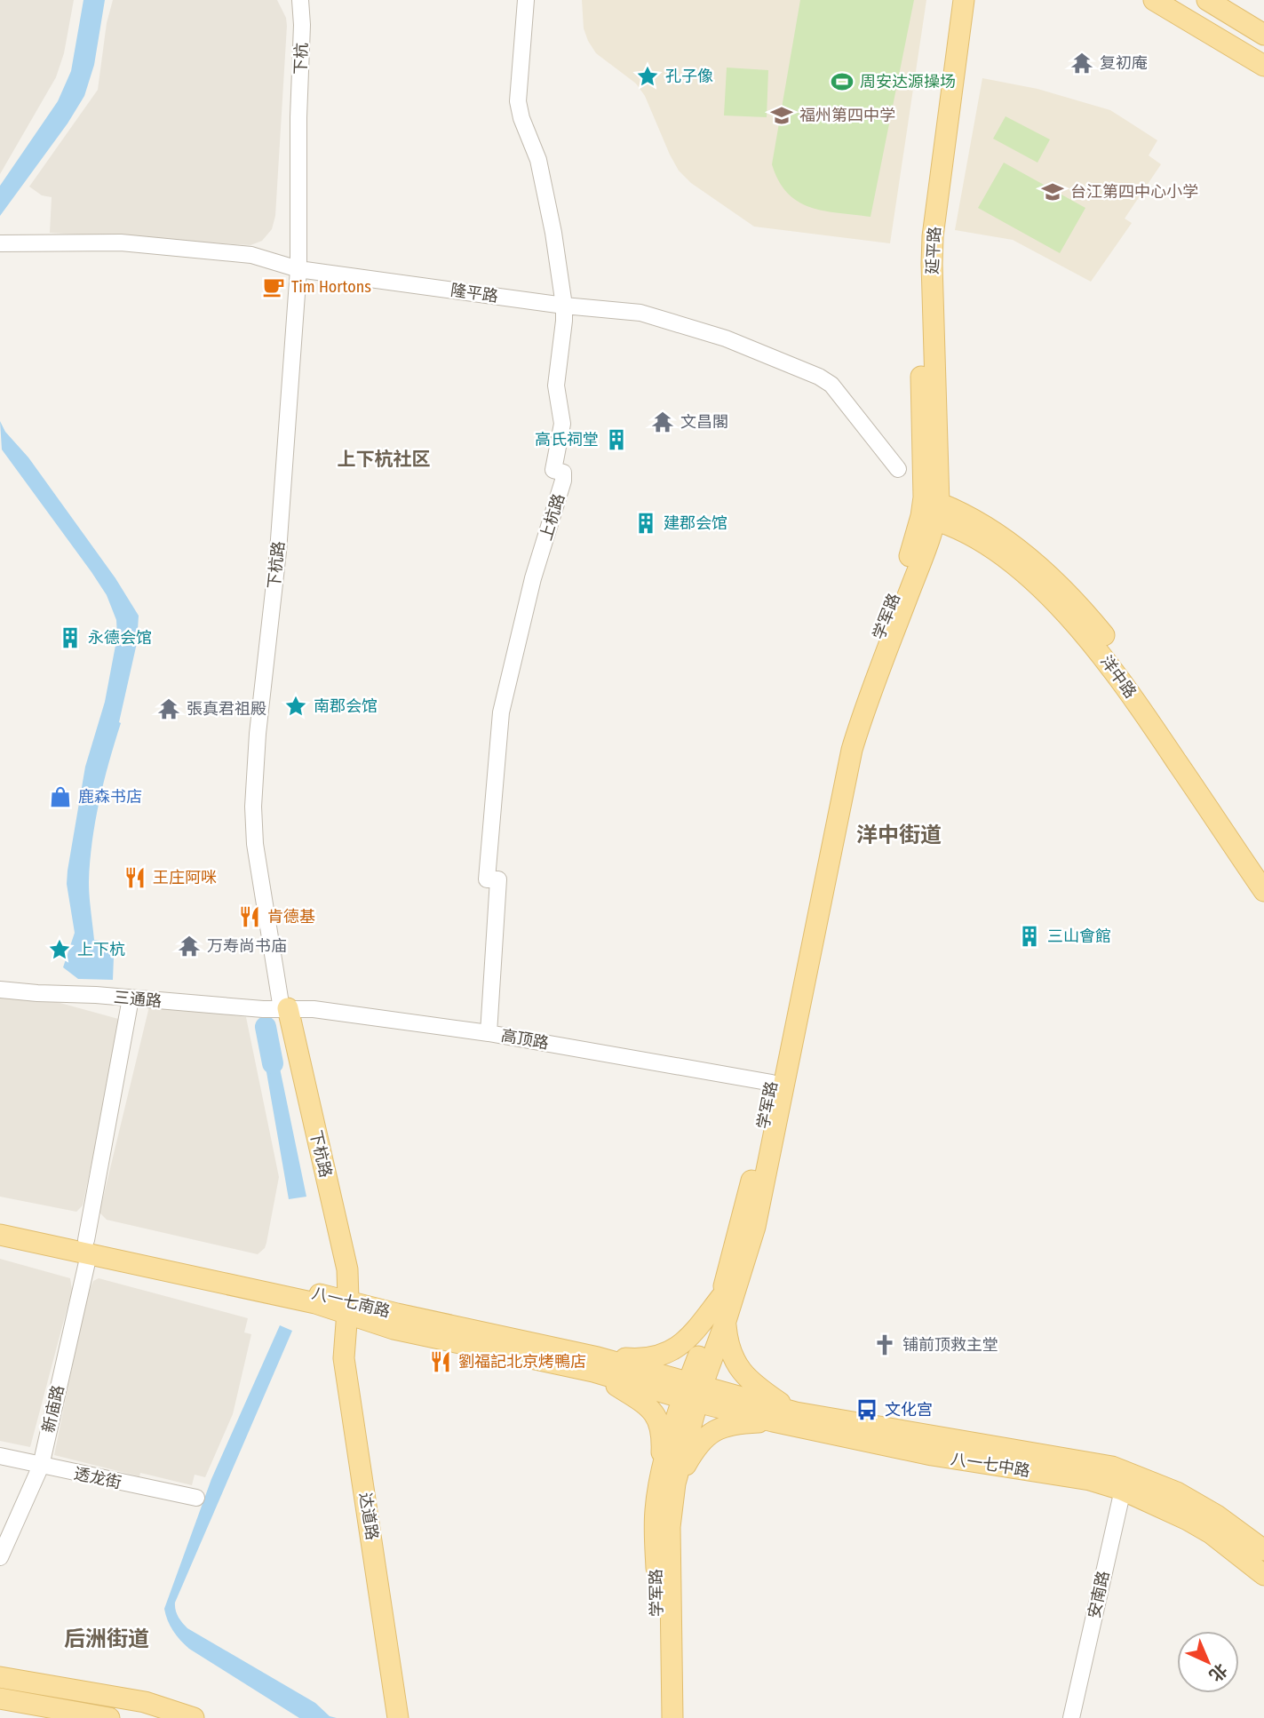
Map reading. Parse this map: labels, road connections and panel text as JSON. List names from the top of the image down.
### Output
{
  "streets": {
    "main road": [
      "延平路",
      "下杭路",
      "学军路",
      "洋中路",
      "八一七南路",
      "八一七中路",
      "达道路"
    ],
    "street": [
      "下杭",
      "隆平路",
      "上杭路",
      "三通路",
      "高顶路",
      "新庙路",
      "透龙街",
      "安南路"
    ]
  },
  "crossings": [
    ["下杭", "下杭路"],
    ["延平路", "学军路"],
    ["延平路", "洋中路"],
    ["隆平路", "上杭路"],
    ["隆平路", "下杭路"],
    ["上杭路", "高顶路"],
    ["下杭路", "三通路"],
    ["下杭路", "高顶路"],
    ["下杭路", "八一七南路"],
    ["下杭路", "达道路"],
    ["学军路", "洋中路"],
    ["学军路", "高顶路"],
    ["学军路", "八一七南路"],
    ["学军路", "八一七中路"],
    ["三通路", "高顶路"],
    ["三通路", "新庙路"],
    ["八一七南路", "新庙路"],
    ["八一七南路", "八一七中路"],
    ["八一七南路", "达道路"],
    ["新庙路", "透龙街"],
    ["八一七中路", "安南路"]
  ],
  "districts": ["上下杭社区", "洋中街道", "后洲街道"],
  "places": {
    "temple": [
      "复初庵",
      "文昌閣",
      "張真君祖殿",
      "万寿尚书庙"
    ],
    "place": ["孔子像", "南郡会馆", "上下杭"],
    "sports": ["周安达源操场"],
    "school or university": ["福州第四中学", "台江第四中心小学"],
    "cafe": ["Tim Hortons"],
    "building": [
      "高氏祠堂",
      "建郡会馆",
      "永德会馆",
      "三山會館"
    ],
    "shop": ["鹿森书店"],
    "restaurant": ["王庄阿咪", "肯德基", "劉福記北京烤鴨店"],
    "church": ["铺前顶救主堂"],
    "bus stop": ["文化宫"]
  },
  "north": "bottom right"
}
